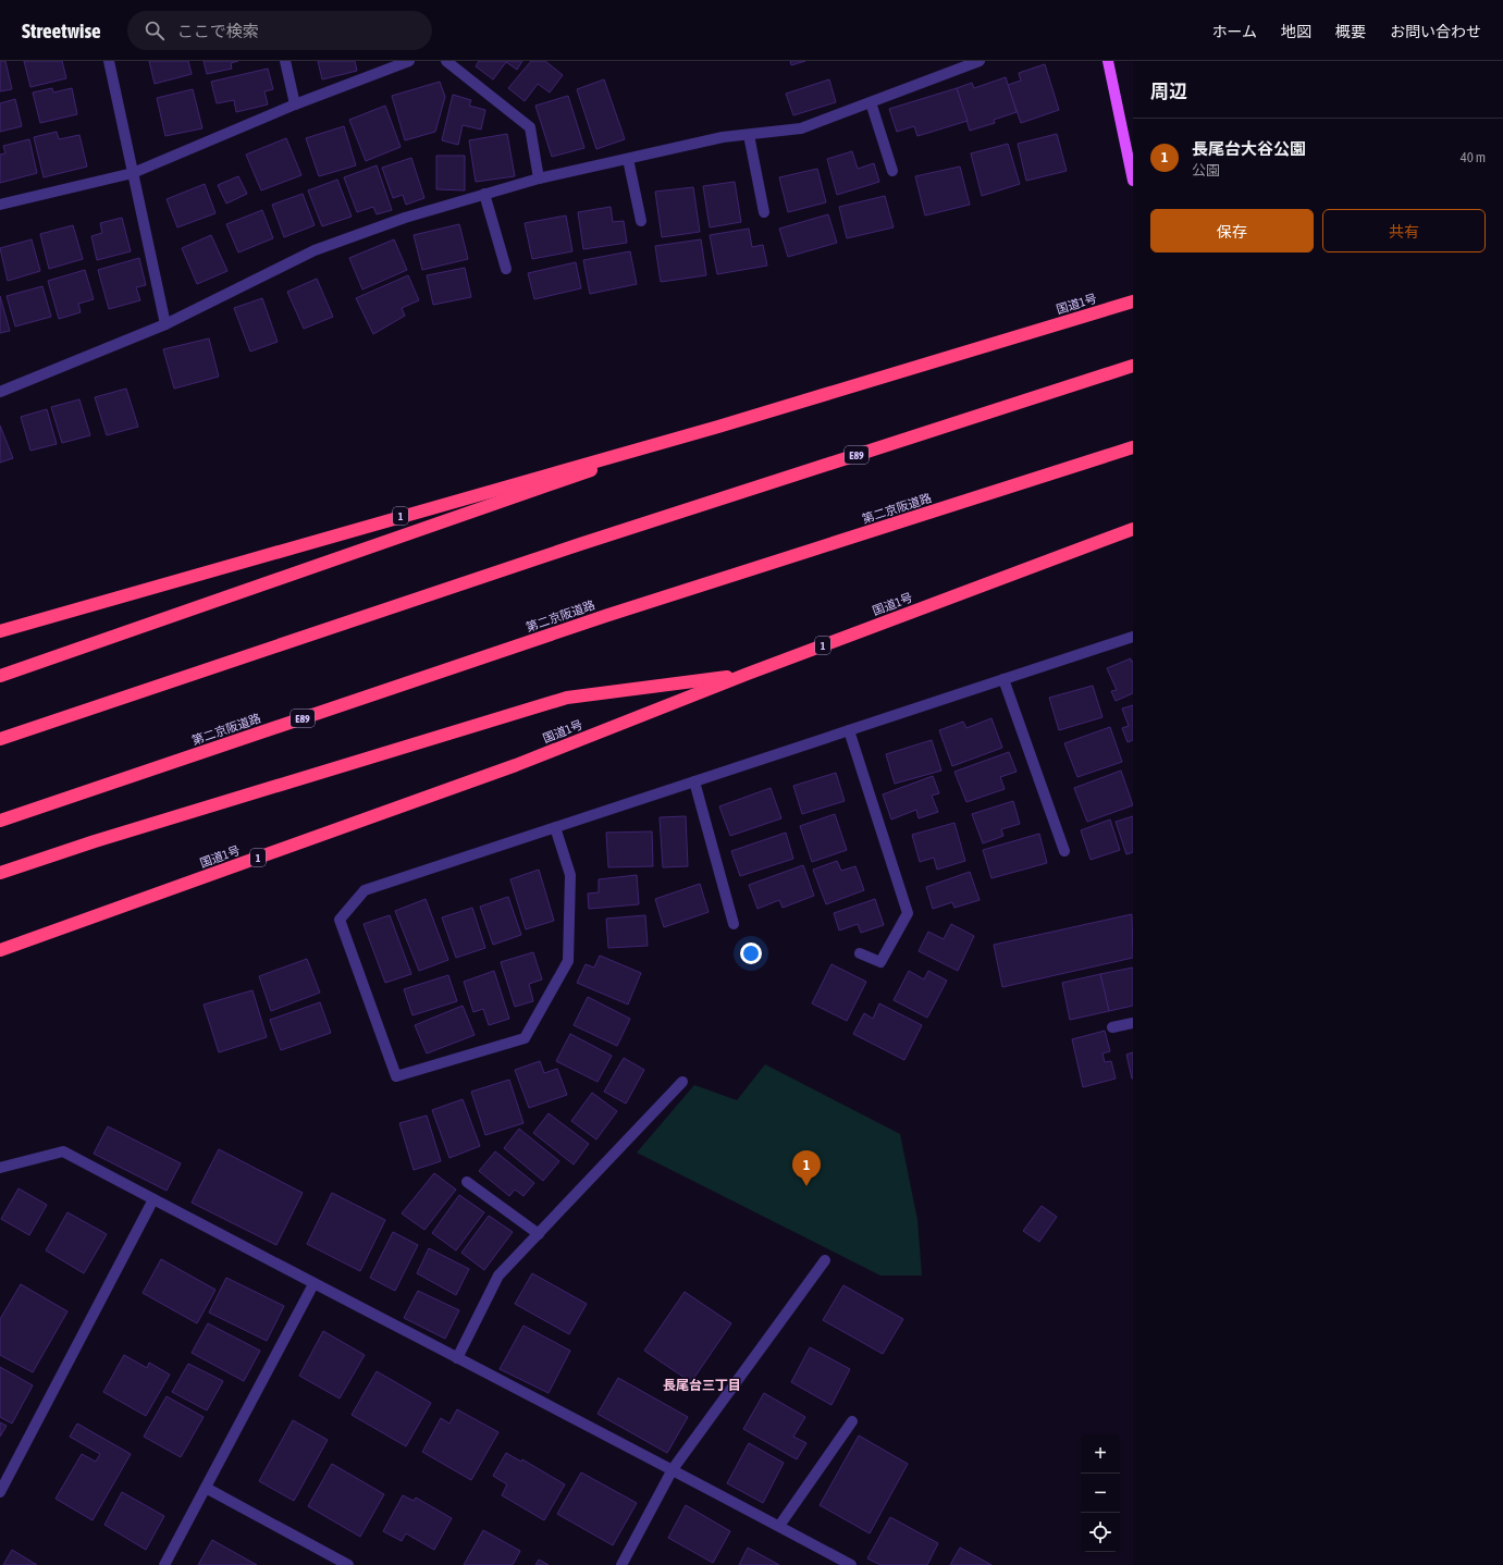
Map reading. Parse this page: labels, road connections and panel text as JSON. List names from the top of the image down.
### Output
{
  "streets": {
    "highway": [
      "国道1号",
      "E89",
      "第二京阪道路",
      "1"
    ]
  },
  "districts": ["長尾台三丁目"],
  "page": {
    "header": "Streetwise",
    "search": "ここで検索",
    "nav": [
      "ホーム",
      "地図",
      "概要",
      "お問い合わせ"
    ],
    "heading": "周辺",
    "list": [
      {
        "mark": "1",
        "name": "長尾台大谷公園",
        "note": "公園",
        "value": "40 m"
      }
    ],
    "buttons": ["保存", "共有"],
    "pins": "1",
    "map_buttons": ["+", "−"]
  }
}
